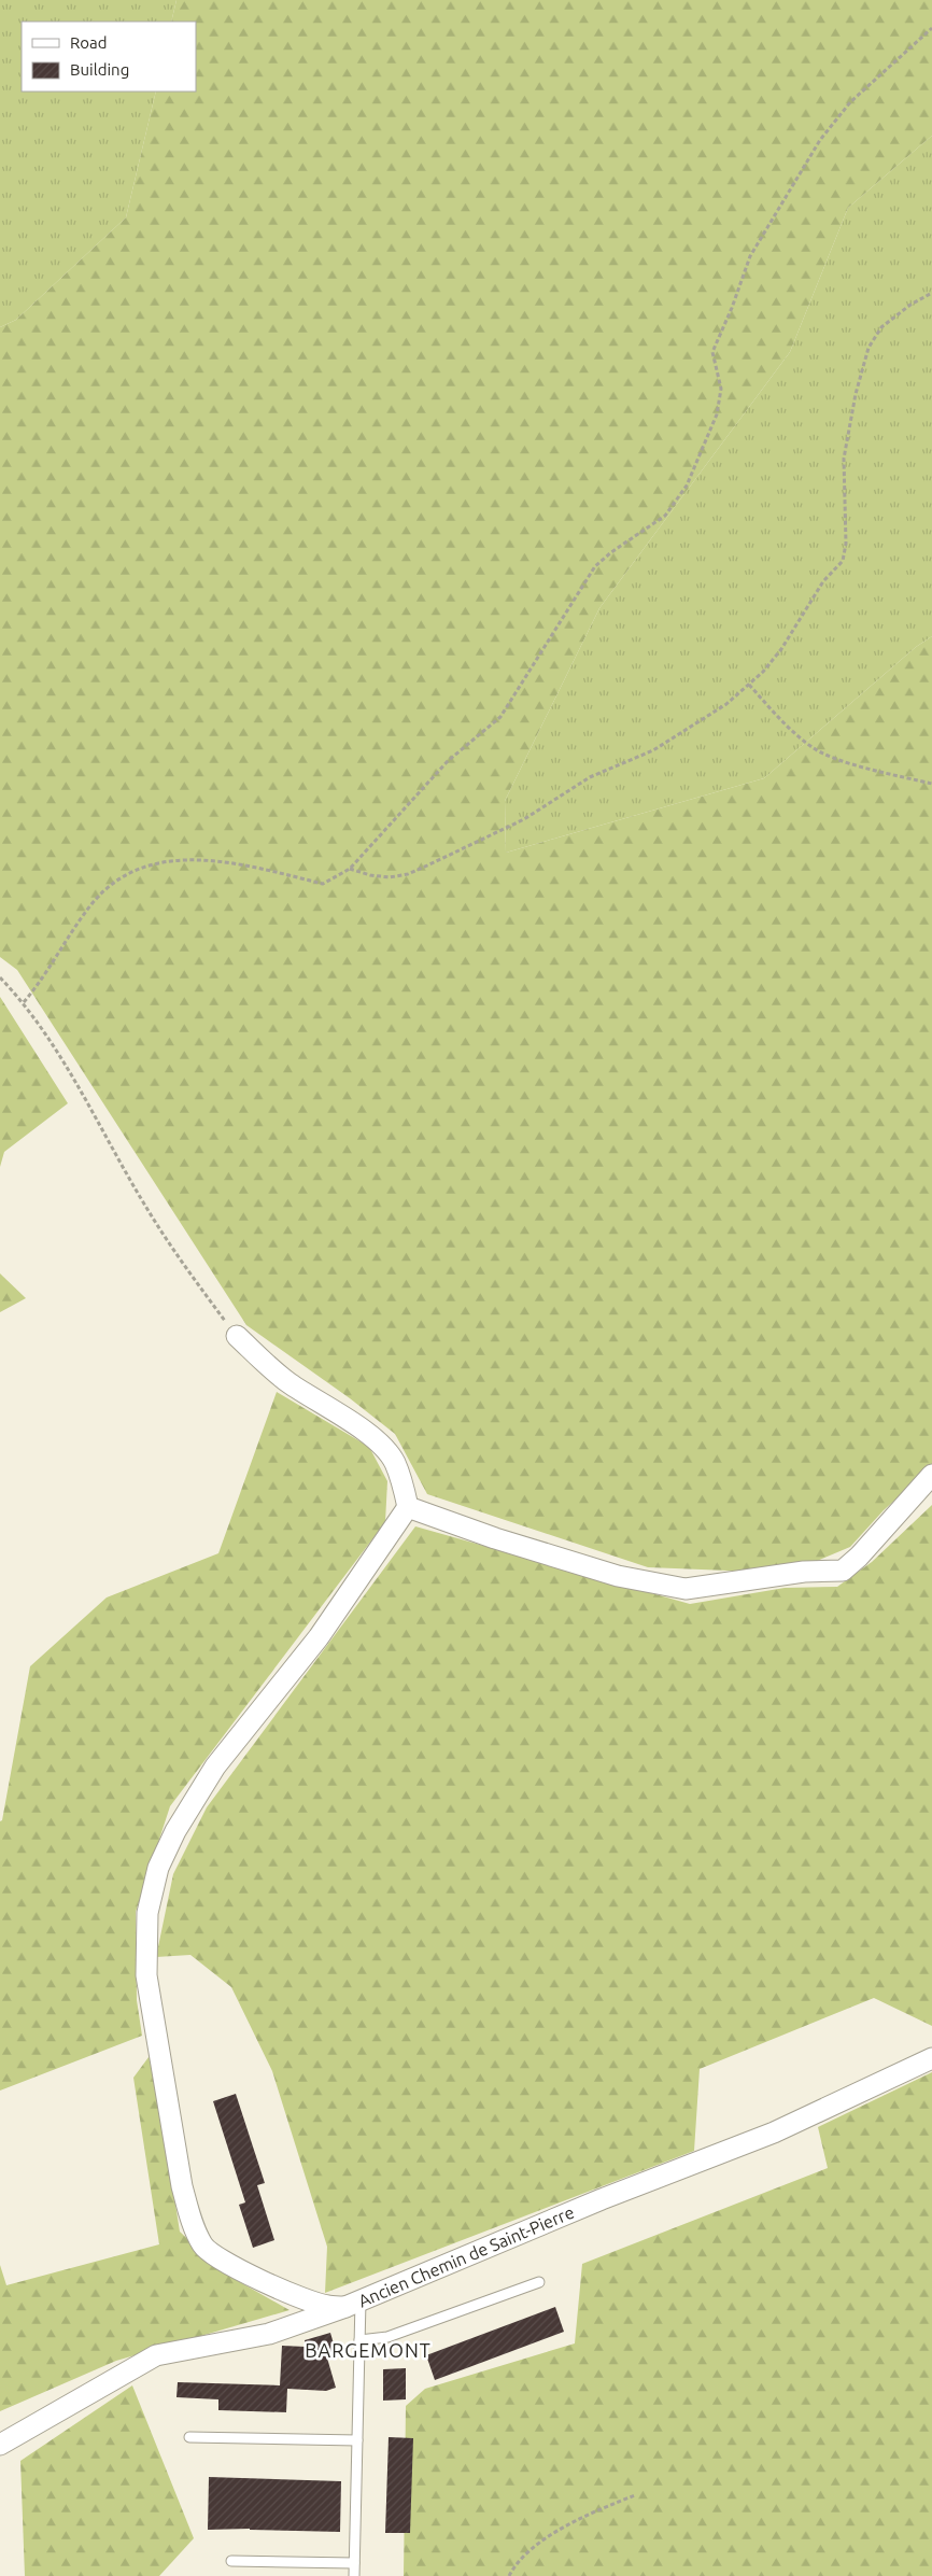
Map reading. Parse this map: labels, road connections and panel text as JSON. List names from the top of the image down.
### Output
{
  "streets": {
    "street": ["Ancien Chemin de Saint-Pierre"]
  },
  "districts": ["BARGEMONT"],
  "legend": ["Road", "Building"]
}
